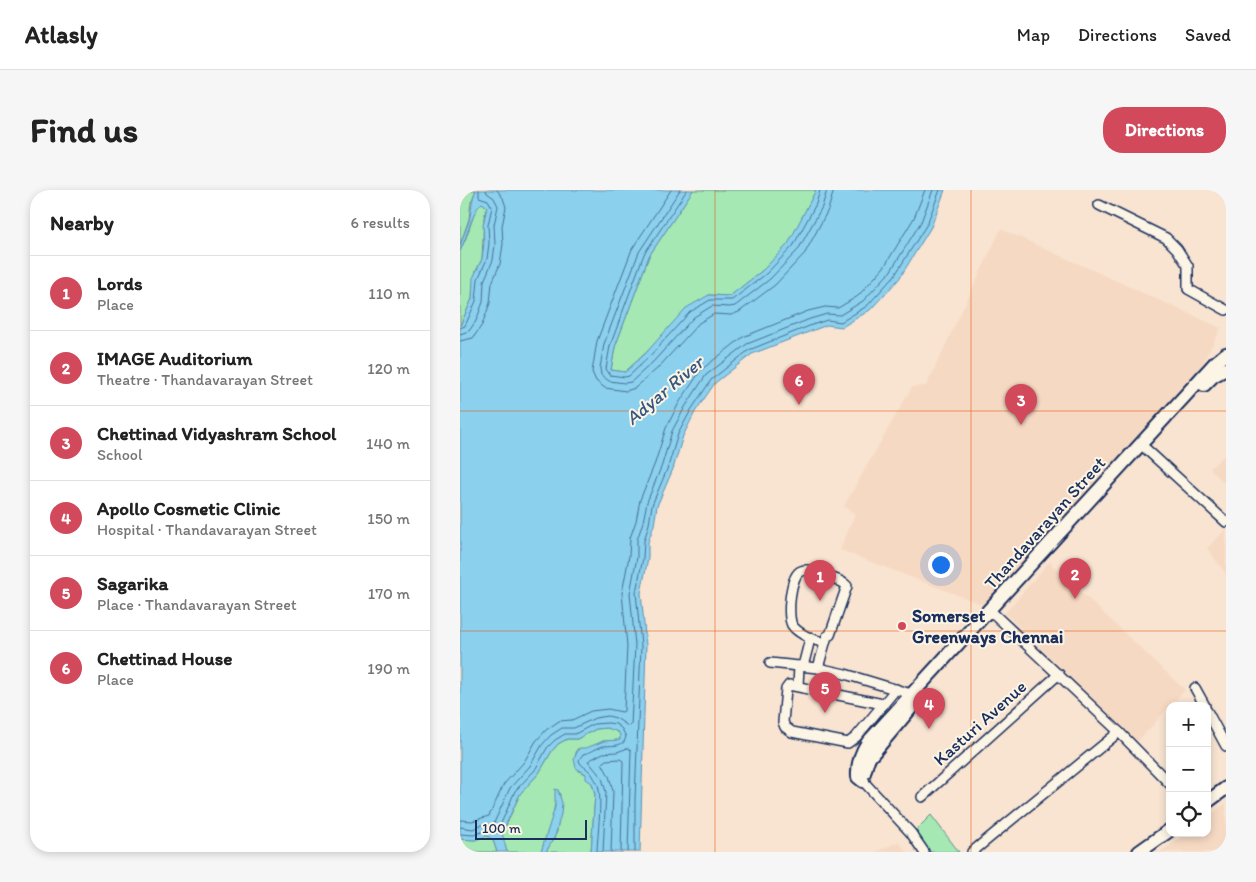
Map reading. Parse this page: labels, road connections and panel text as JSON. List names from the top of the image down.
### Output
{
  "streets": {
    "street": ["Thandavarayan Street", "Kasturi Avenue"]
  },
  "water": ["Adyar River"],
  "places": ["Somerset Greenways Chennai"],
  "scale_bar": "100 m",
  "page": {
    "header": "Atlasly",
    "nav": ["Map", "Directions", "Saved"],
    "buttons": "Directions",
    "title": "Find us",
    "heading": ["Nearby", "6 results"],
    "list": [
      {
        "mark": "1",
        "name": "Lords",
        "note": "Place",
        "value": "110 m"
      },
      {
        "mark": "2",
        "name": "IMAGE Auditorium",
        "note": "Theatre · Thandavarayan Street",
        "value": "120 m"
      },
      {
        "mark": "3",
        "name": "Chettinad Vidyashram School",
        "note": "School",
        "value": "140 m"
      },
      {
        "mark": "4",
        "name": "Apollo Cosmetic Clinic",
        "note": "Hospital · Thandavarayan Street",
        "value": "150 m"
      },
      {
        "mark": "5",
        "name": "Sagarika",
        "note": "Place · Thandavarayan Street",
        "value": "170 m"
      },
      {
        "mark": "6",
        "name": "Chettinad House",
        "note": "Place",
        "value": "190 m"
      }
    ],
    "pins": [
      "6",
      "3",
      "2",
      "1",
      "5",
      "4"
    ],
    "map_buttons": ["+", "−"],
    "scale": "100 m"
  }
}
